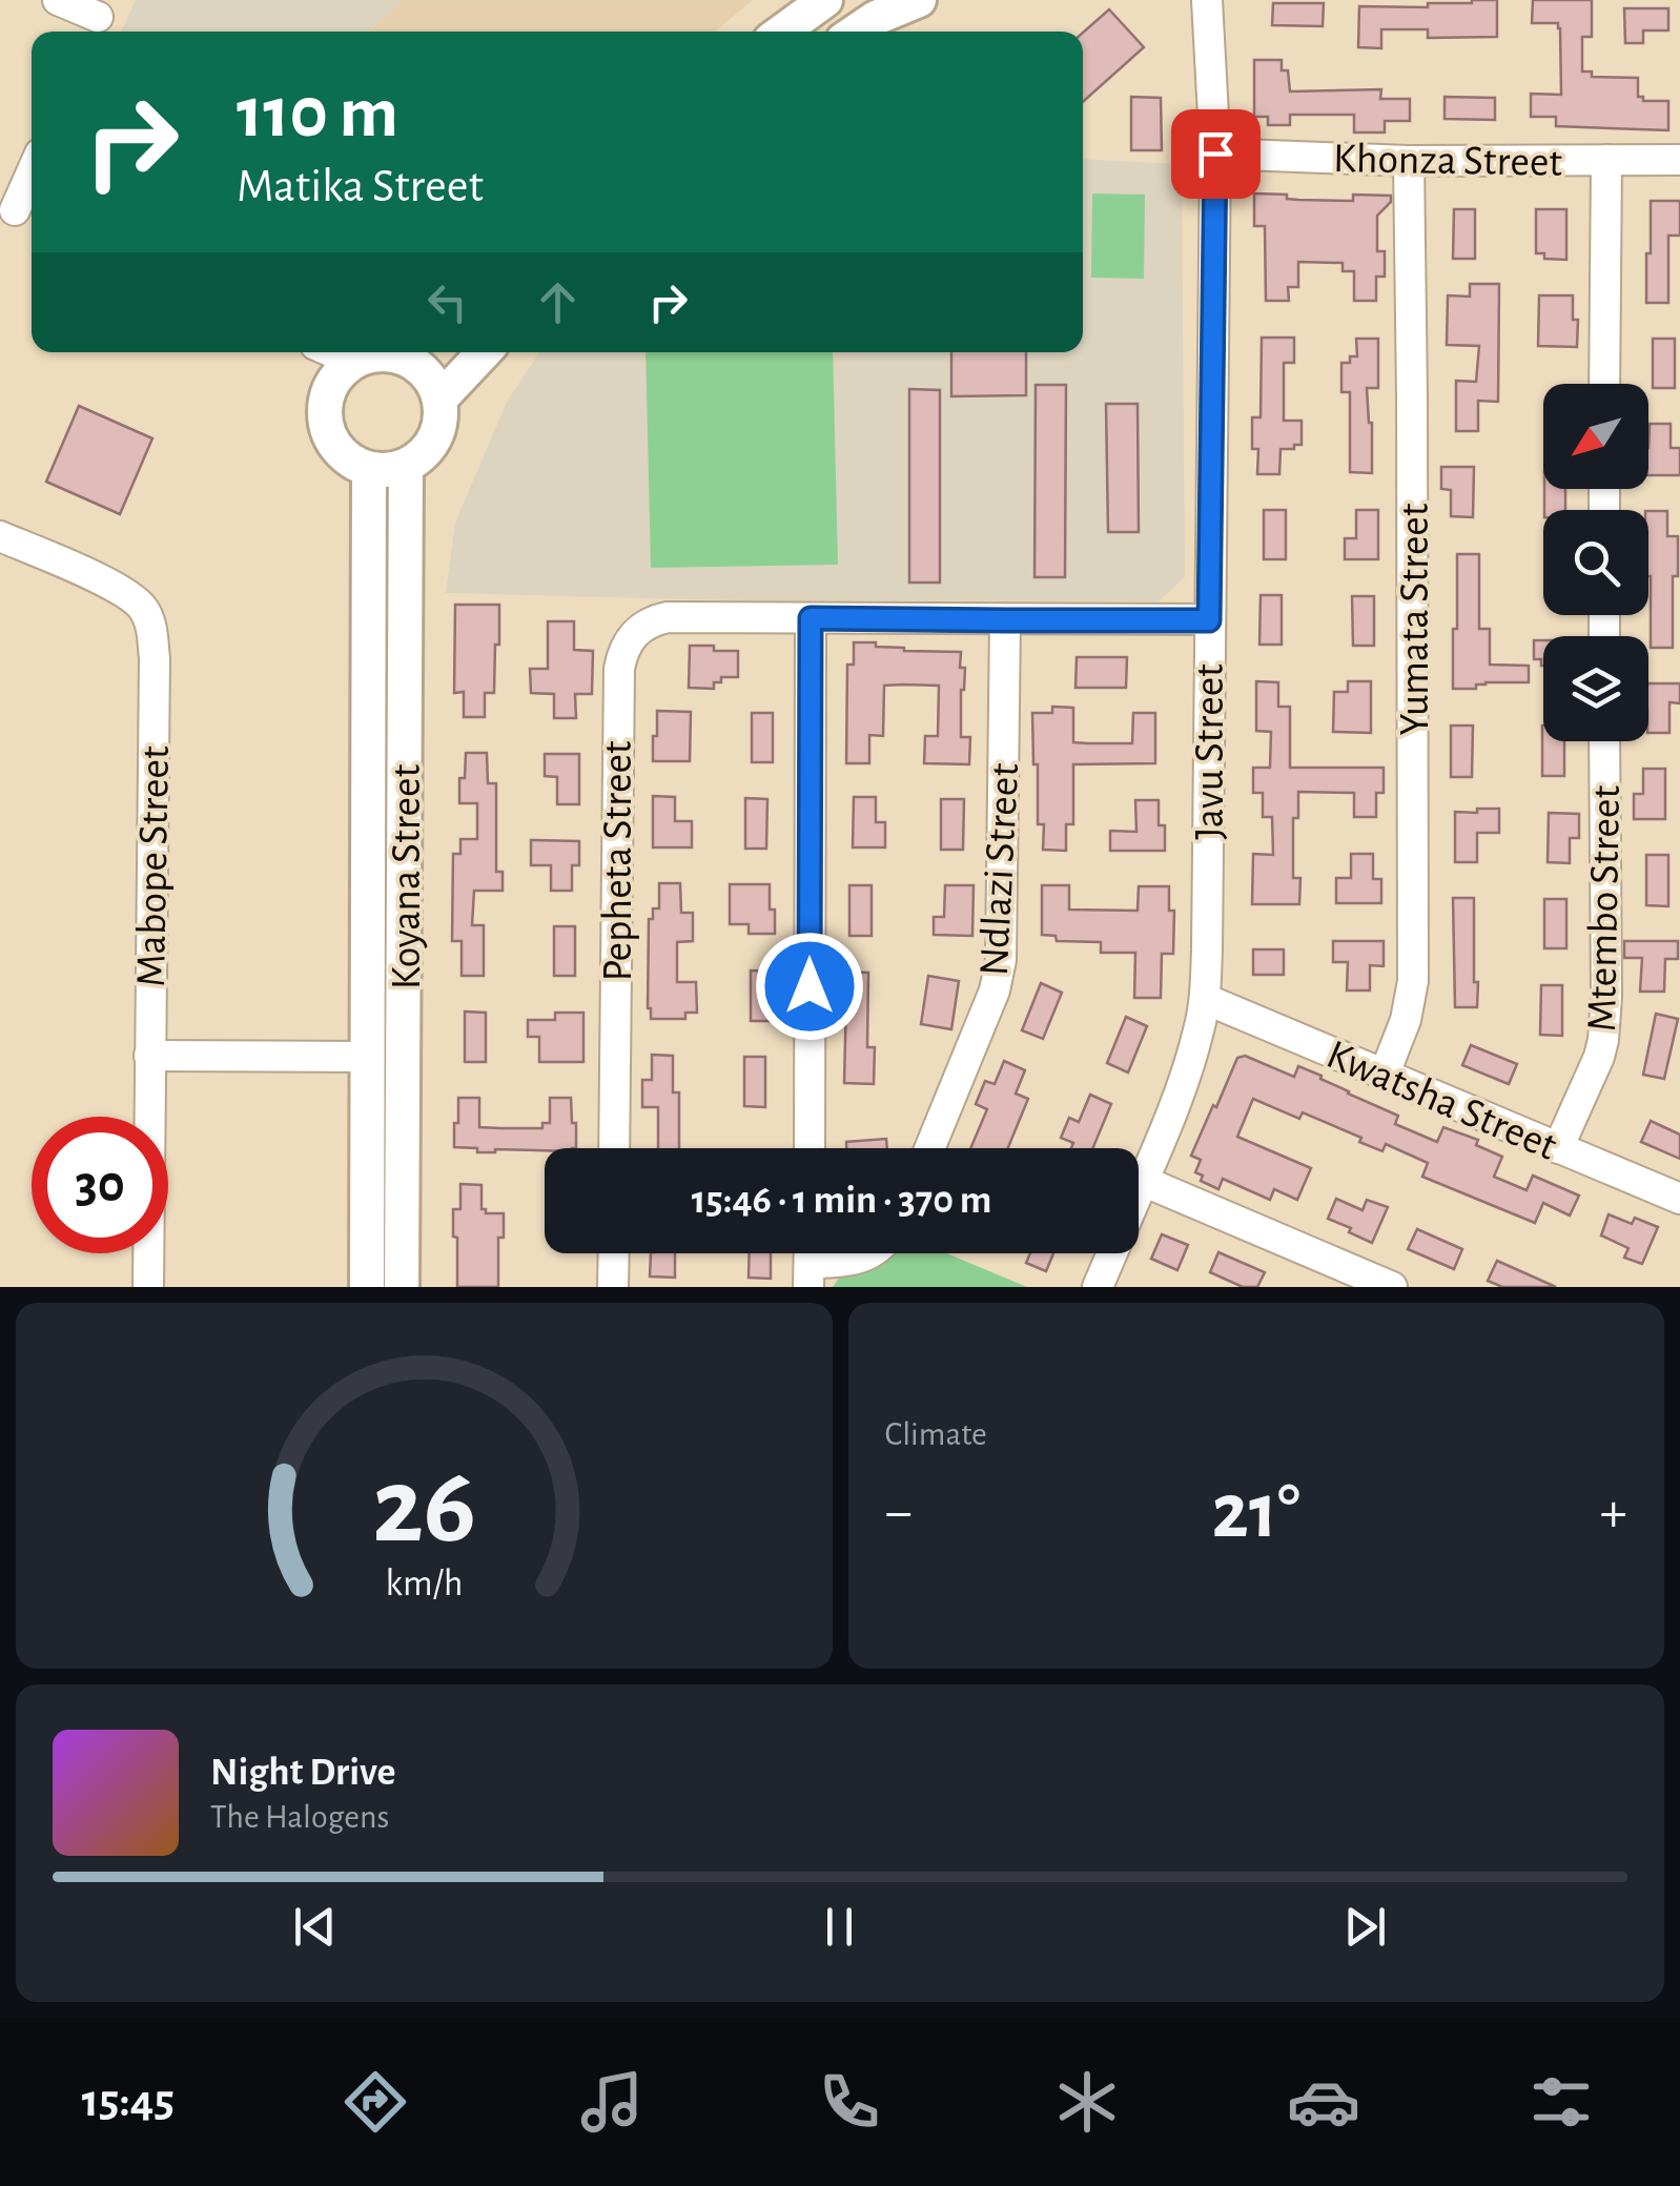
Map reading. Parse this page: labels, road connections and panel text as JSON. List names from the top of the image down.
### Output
{
  "streets": {
    "main road": ["Koyana Street"],
    "street": [
      "Khonza Street",
      "Yumata Street",
      "Javu Street",
      "Pepheta Street",
      "Mabope Street",
      "Ndlazi Street",
      "Mtembo Street",
      "Kwatsha Street"
    ]
  },
  "crossings": [
    ["Khonza Street", "Yumata Street"],
    ["Khonza Street", "Javu Street"],
    ["Yumata Street", "Kwatsha Street"],
    ["Javu Street", "Kwatsha Street"],
    ["Mtembo Street", "Kwatsha Street"]
  ],
  "north": "bottom left",
  "page": {
    "turn": ["110 m", "Matika Street"],
    "limit": "30",
    "trip": "15:46 · 1 min · 370 m",
    "tile": "Climate",
    "heat": ["−", "21°", "+"],
    "song": ["Night Drive", "The Halogens"],
    "tabs": "15:45",
    "gauge": ["26", "km/h"]
  }
}
